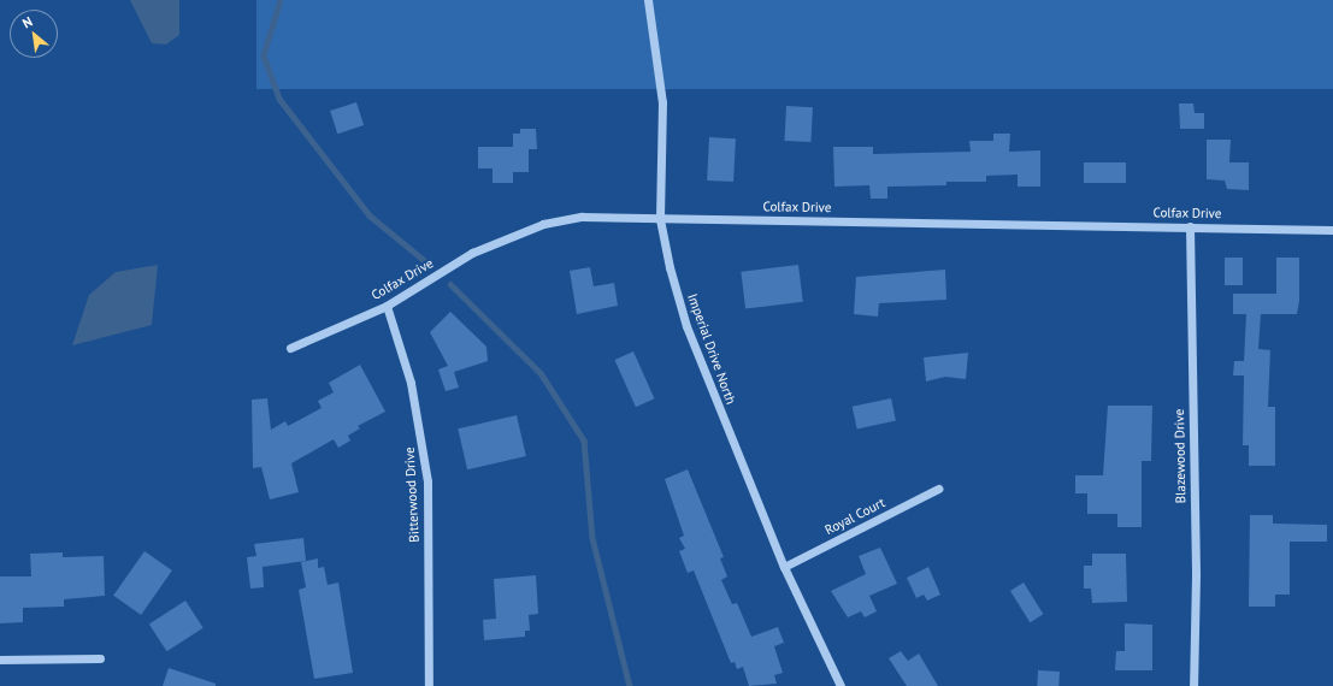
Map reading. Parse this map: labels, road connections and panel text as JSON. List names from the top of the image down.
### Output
{
  "streets": {
    "street": [
      "Colfax Drive",
      "Imperial Drive North",
      "Blazewood Drive",
      "Bitterwood Drive",
      "Royal Court"
    ]
  },
  "crossings": [
    ["Colfax Drive", "Imperial Drive North"],
    ["Colfax Drive", "Blazewood Drive"],
    ["Colfax Drive", "Bitterwood Drive"],
    ["Imperial Drive North", "Royal Court"]
  ],
  "north": "top left"
}
